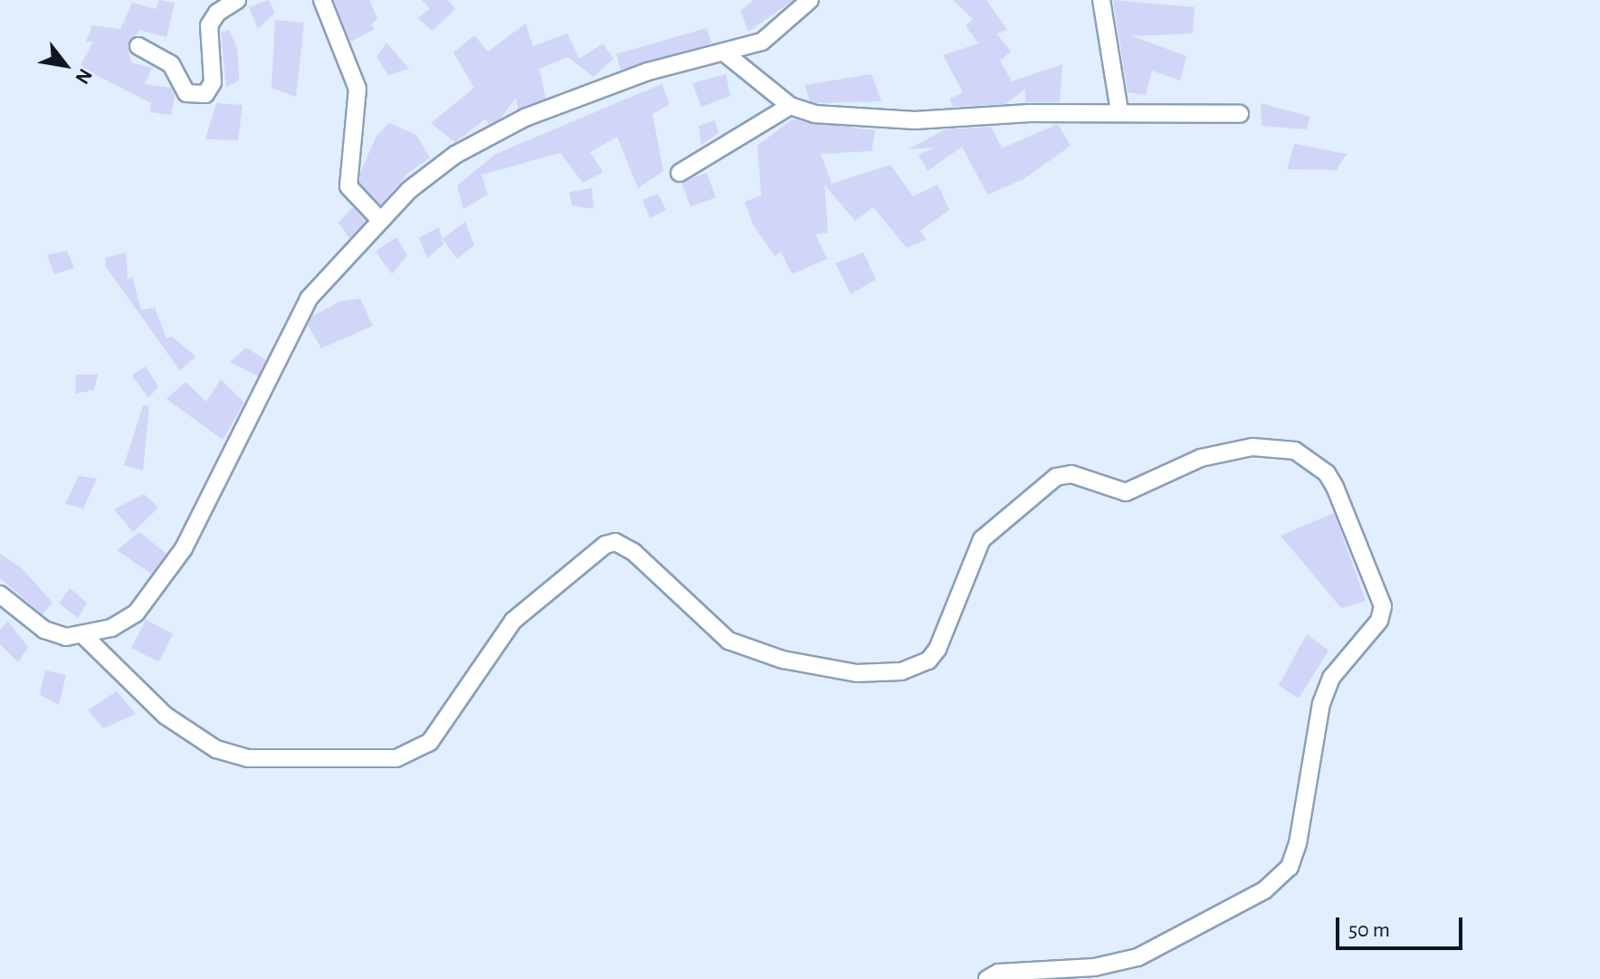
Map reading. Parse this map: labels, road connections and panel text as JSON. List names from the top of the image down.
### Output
{
  "scale_bar": "50 m",
  "north": "bottom right"
}
